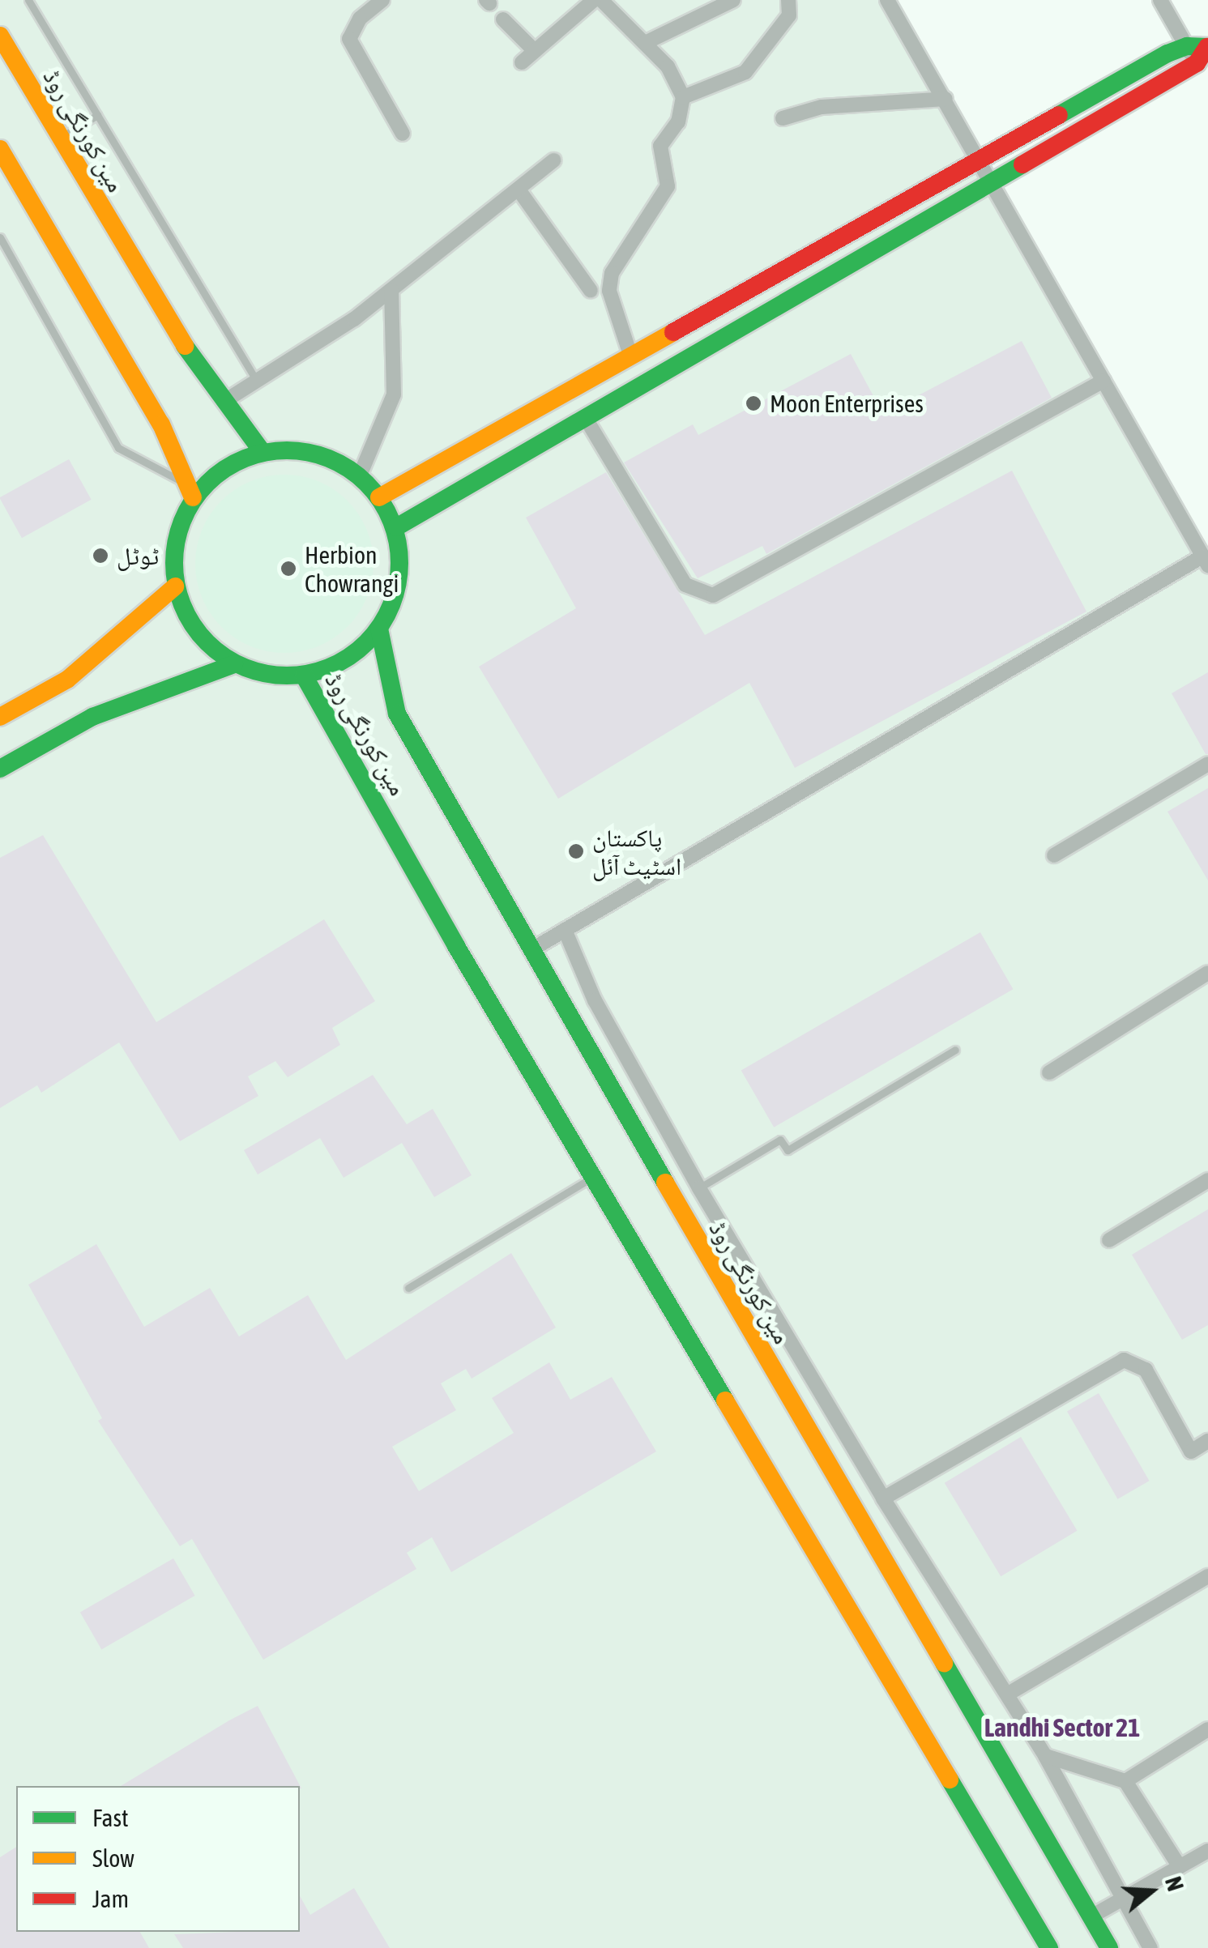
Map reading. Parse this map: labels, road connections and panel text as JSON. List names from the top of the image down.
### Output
{
  "streets": {
    "main road": ["مین کورنگی روڈ"]
  },
  "districts": ["Landhi Sector 21"],
  "places": [
    "Moon Enterprises",
    "ٹوٹل",
    "Herbion Chowrangi",
    "پاکستان اسٹیٹ آئل"
  ],
  "legend": ["Fast", "Slow", "Jam"],
  "north": "right"
}
